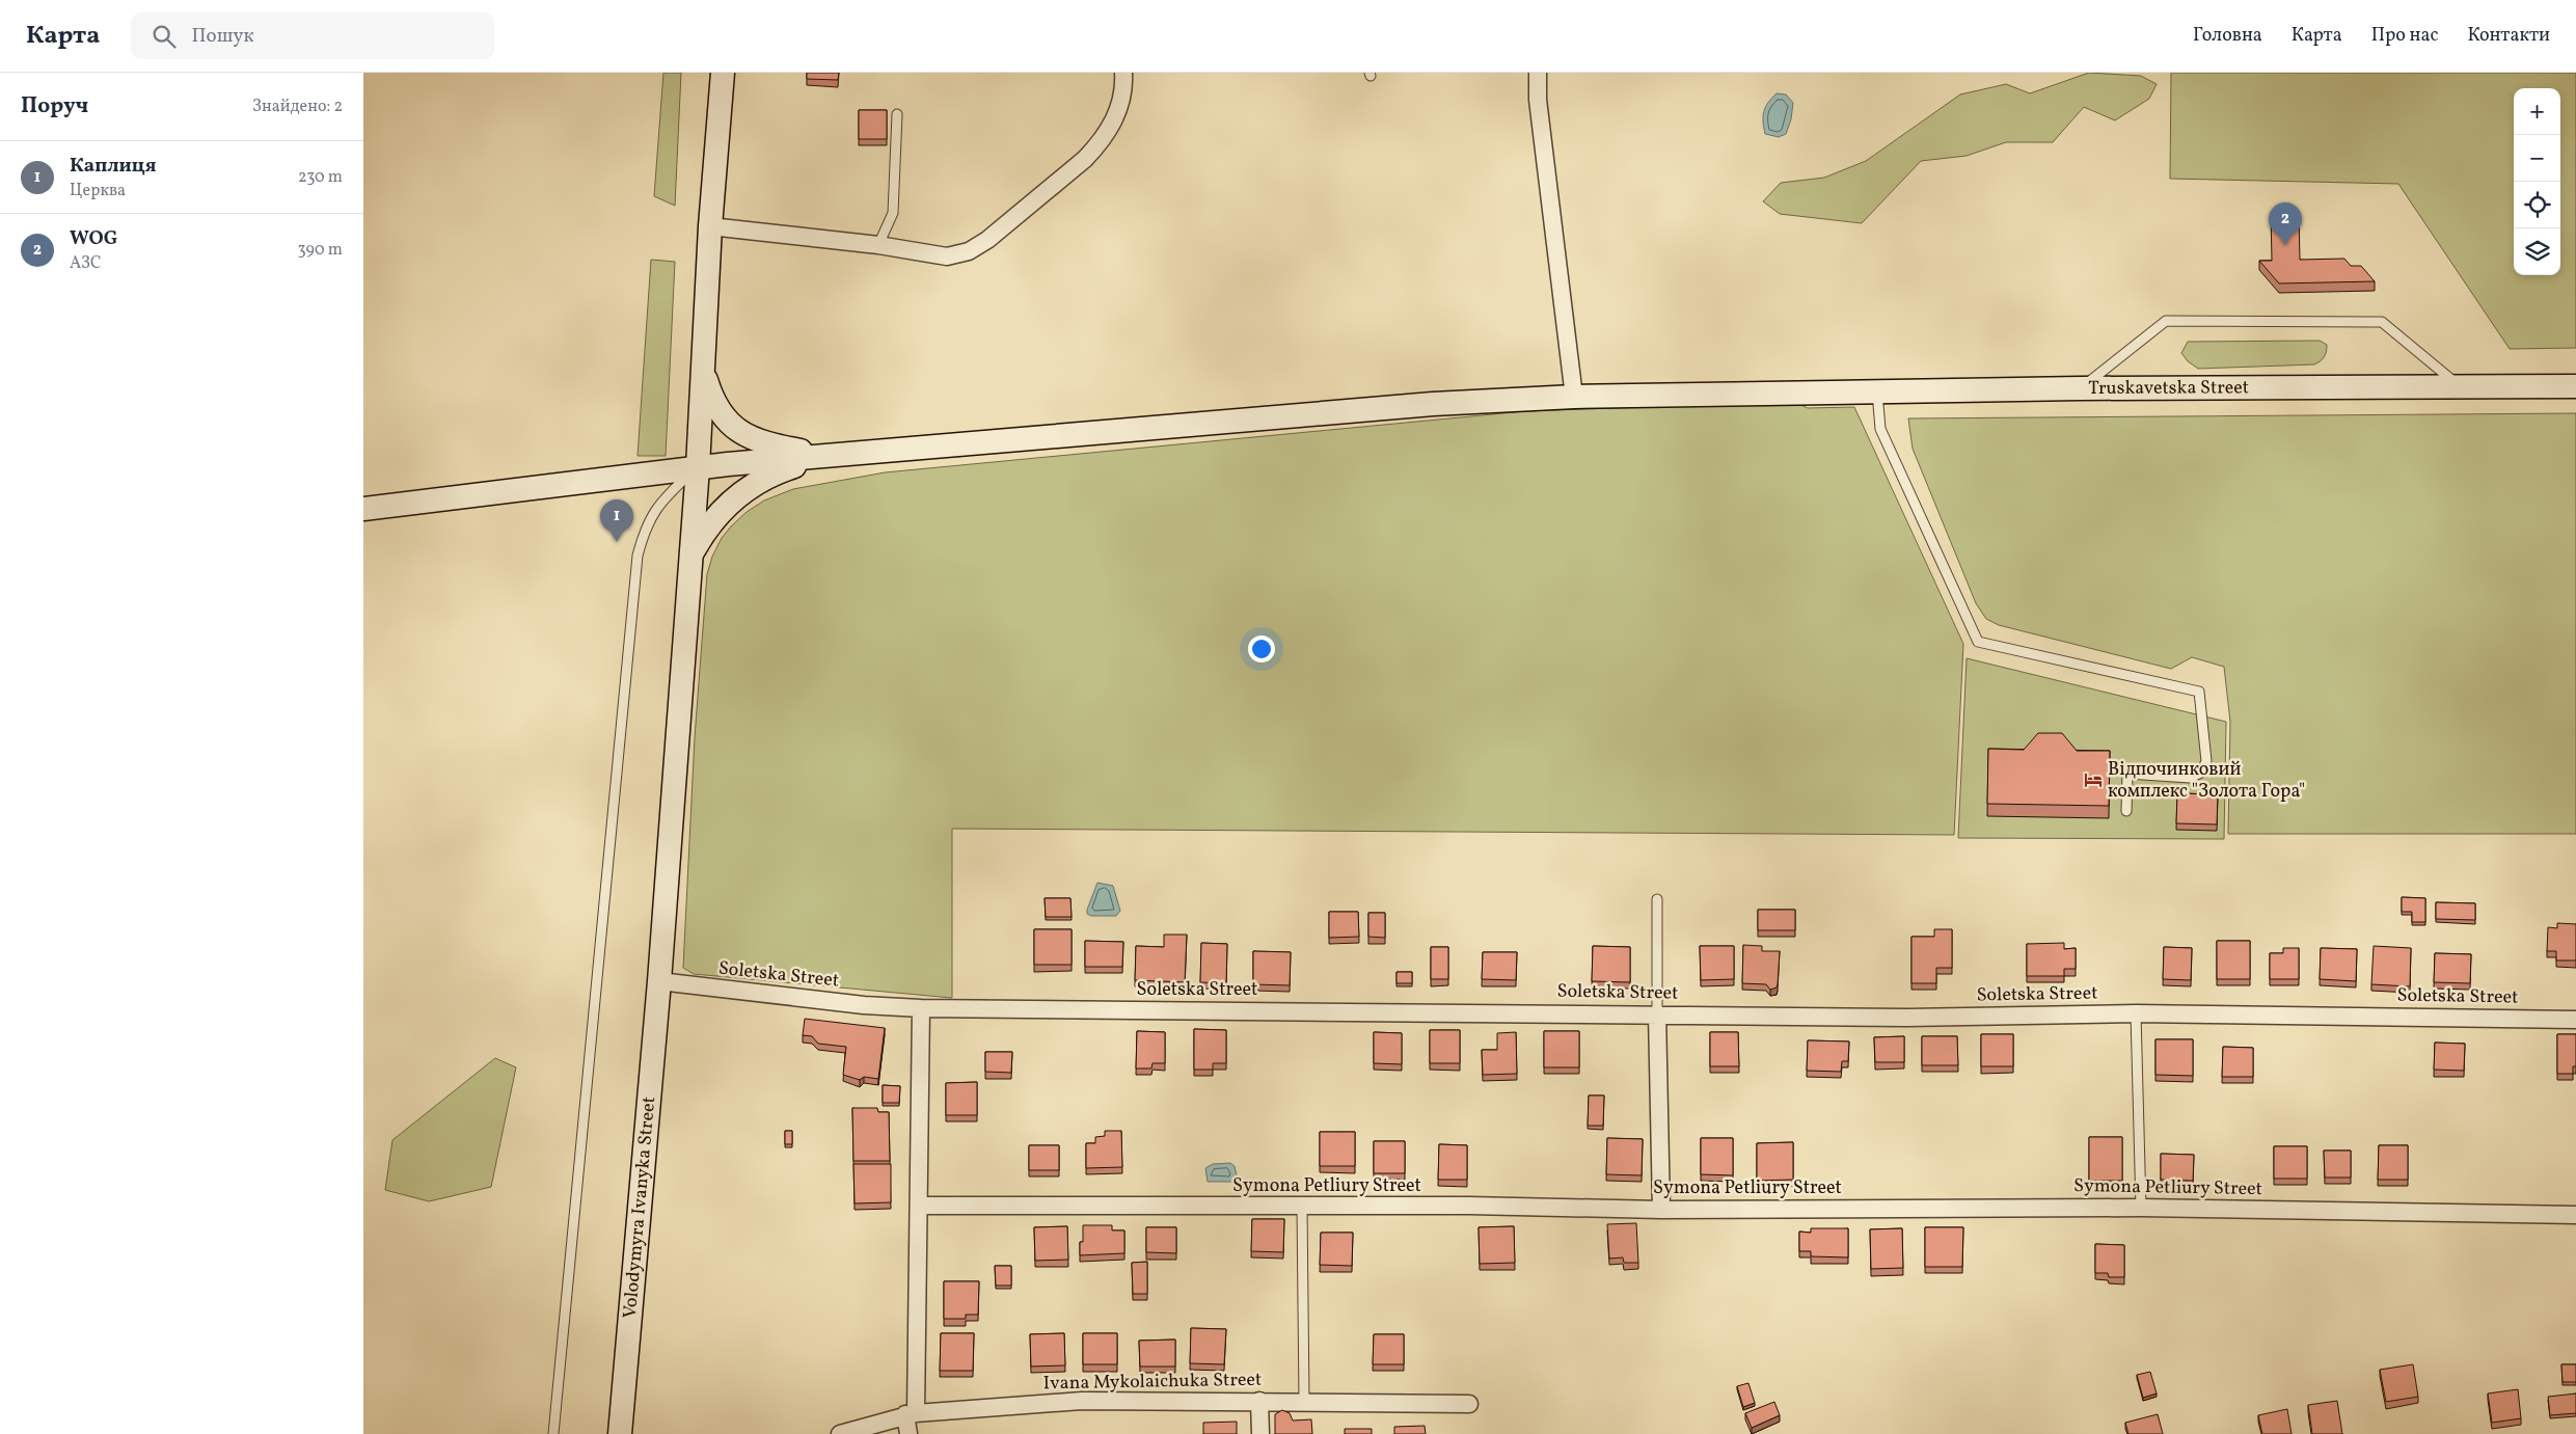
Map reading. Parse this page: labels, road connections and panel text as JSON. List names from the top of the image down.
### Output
{
  "streets": {
    "main road": ["Truskavetska Street", "Volodymyra Ivanyka Street"],
    "street": ["Soletska Street", "Symona Petliury Street", "Ivana Mykolaichuka Street"]
  },
  "crossings": [
    ["Soletska Street", "Volodymyra Ivanyka Street"]
  ],
  "places": {
    "hotel": ["Відпочинковий комплекс \"Золота Гора\""]
  },
  "page": {
    "header": "Карта",
    "search": "Пошук",
    "nav": [
      "Головна",
      "Карта",
      "Про нас",
      "Контакти"
    ],
    "heading": ["Поруч", "Знайдено: 2"],
    "map_buttons": ["+", "−"],
    "list": [
      {
        "mark": "1",
        "name": "Каплиця",
        "note": "Церква",
        "value": "230 m"
      },
      {
        "mark": "2",
        "name": "WOG",
        "note": "АЗС",
        "value": "390 m"
      }
    ],
    "pins": ["2", "1"]
  }
}
